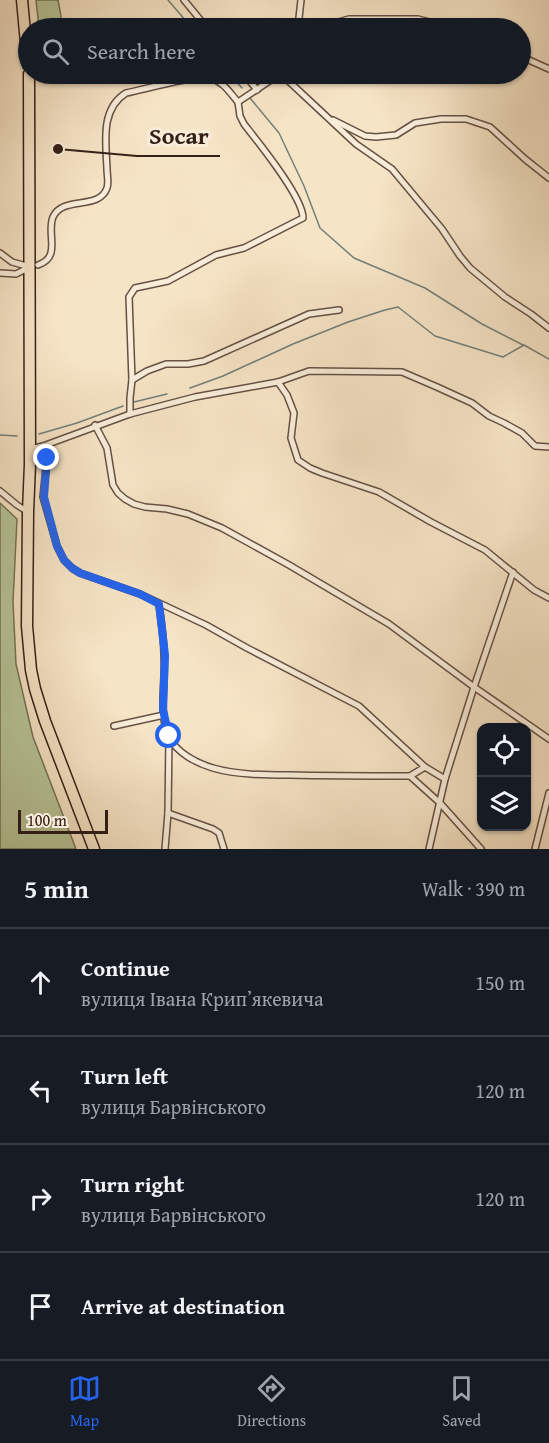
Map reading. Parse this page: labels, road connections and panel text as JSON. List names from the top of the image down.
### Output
{
  "places": ["Socar"],
  "scale_bar": "100 m",
  "page": {
    "search": "Search here",
    "scale": "100 m",
    "heading": ["5 min", "Walk · 390 m"],
    "list": [
      ["Continue", "вулиця Івана Крипʼякевича", "150 m"],
      ["Turn left", "вулиця Барвінського", "120 m"],
      ["Turn right", "вулиця Барвінського", "120 m"],
      "Arrive at destination"
    ],
    "nav": ["Map", "Directions", "Saved"]
  }
}
